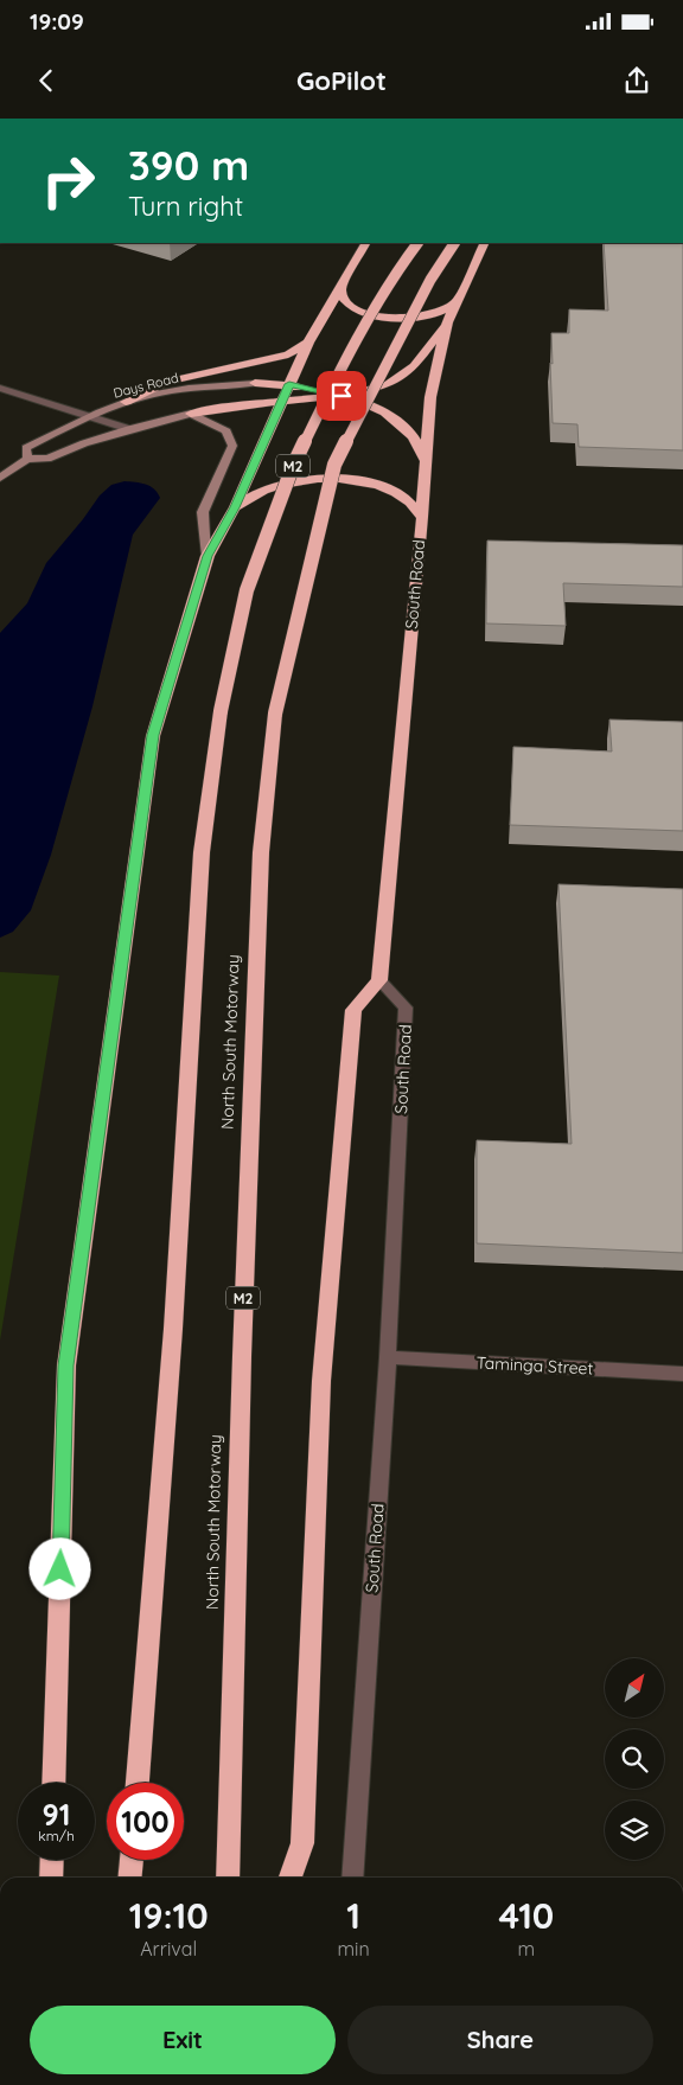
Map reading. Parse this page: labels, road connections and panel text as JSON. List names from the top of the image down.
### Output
{
  "streets": {
    "highway": ["M2", "South Road", "North South Motorway"],
    "street": ["Days Road", "Taminga Street"]
  },
  "crossings": [
    ["South Road", "Taminga Street"]
  ],
  "north": "top right",
  "page": {
    "status": "19:09",
    "header": "GoPilot",
    "turn": ["390 m", "Turn right"],
    "speed": "91 km/h",
    "limit": "100",
    "eta": [
      "19:10",
      "Arrival",
      "1",
      "min",
      "410",
      "m"
    ],
    "buttons": ["Exit", "Share"]
  }
}
